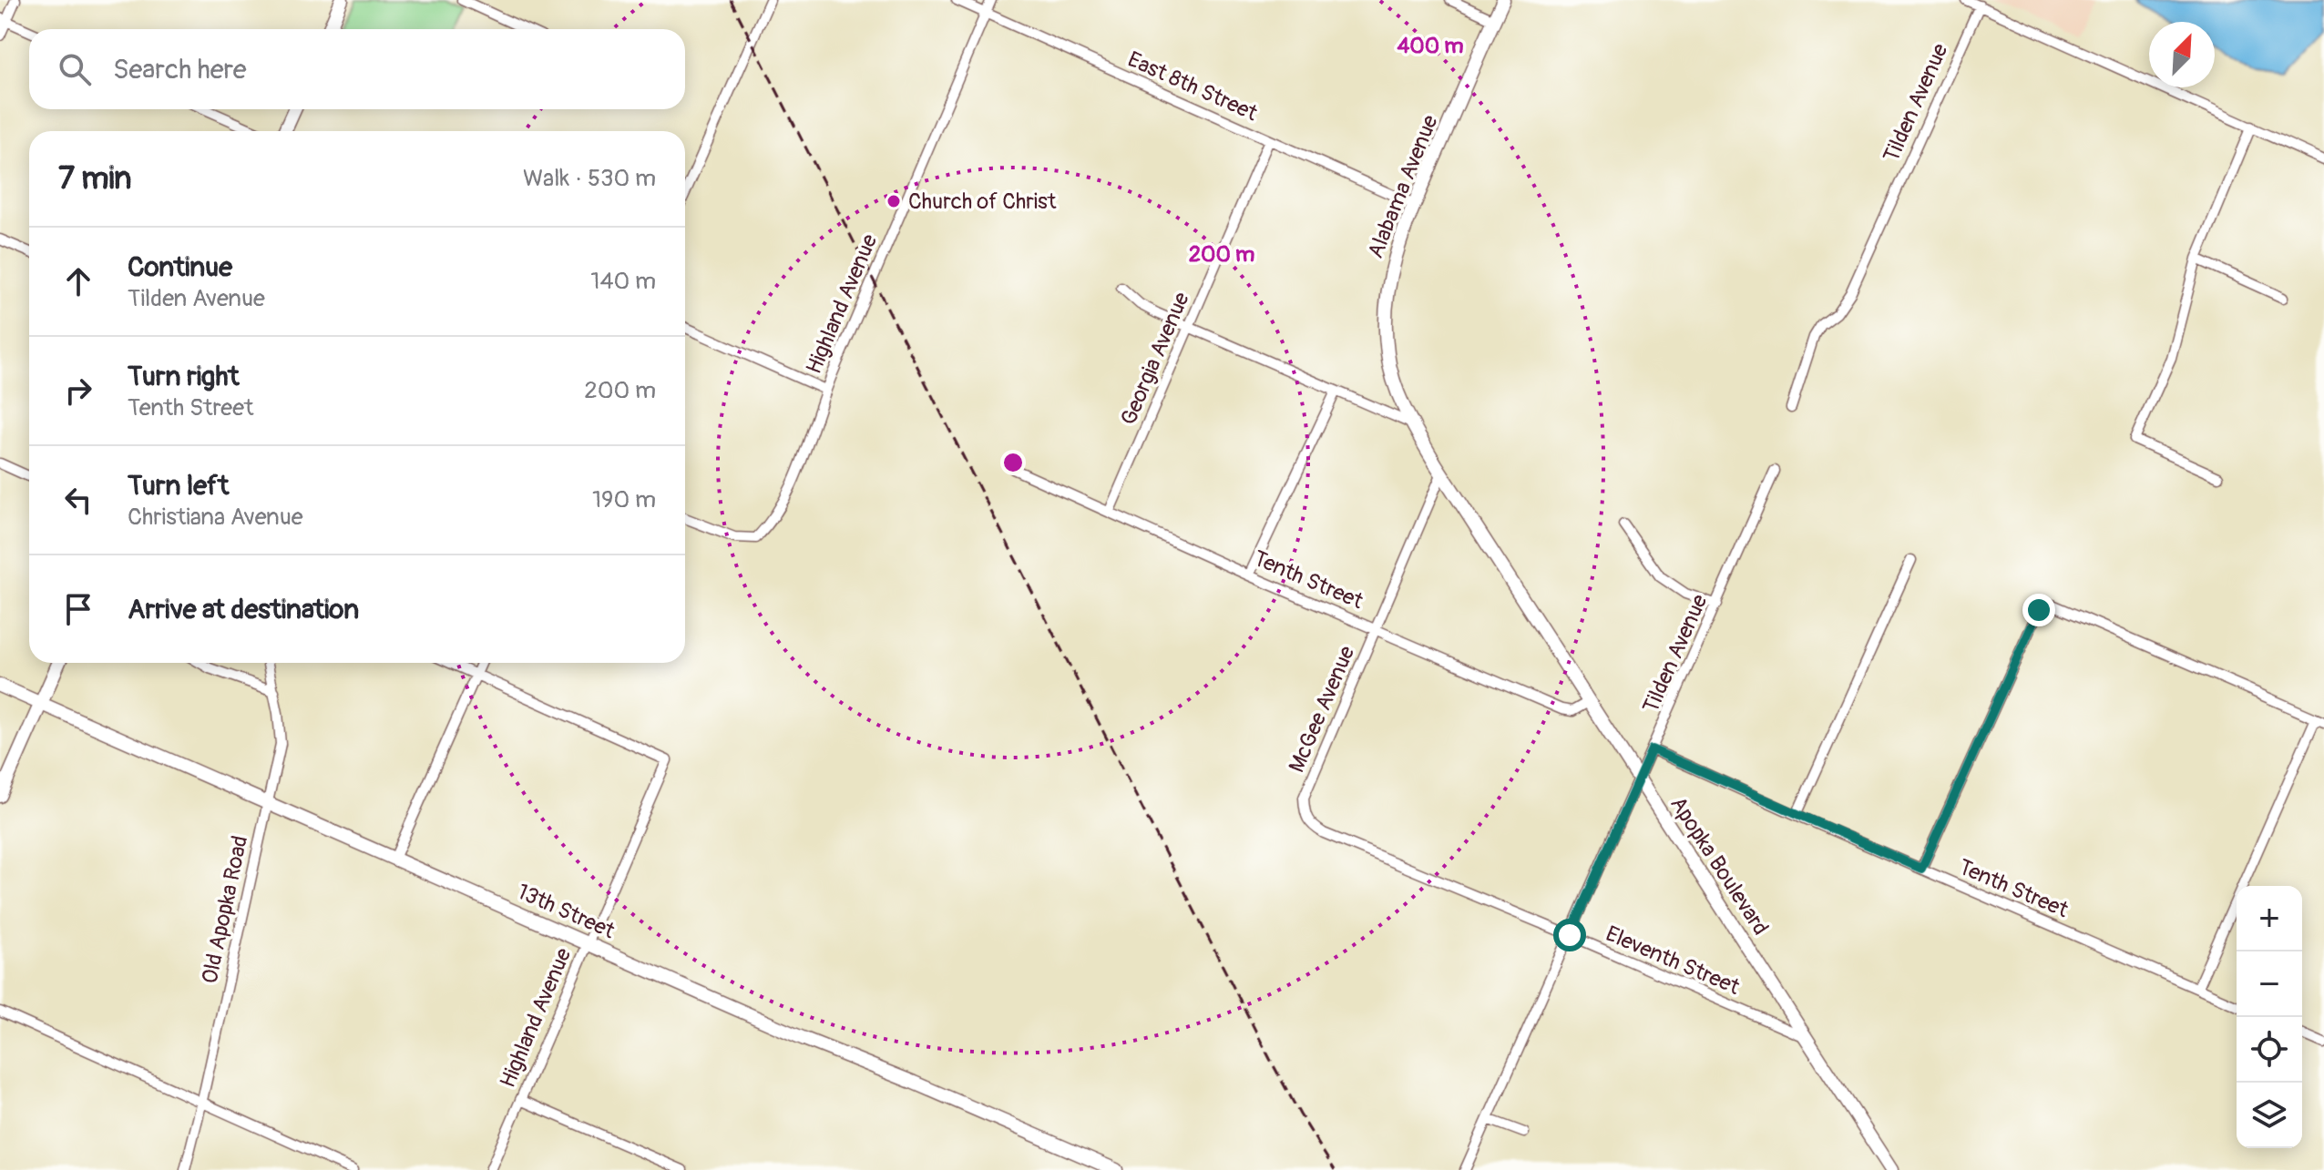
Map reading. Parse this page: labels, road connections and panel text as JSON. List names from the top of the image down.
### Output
{
  "streets": {
    "street": [
      "East 8th Street",
      "Tilden Avenue",
      "Alabama Avenue",
      "Highland Avenue",
      "Georgia Avenue",
      "Tenth Street",
      "McGee Avenue",
      "Apopka Boulevard",
      "Old Apopka Road",
      "13th Street",
      "Eleventh Street"
    ]
  },
  "crossings": [
    ["East 8th Street", "Alabama Avenue"],
    ["East 8th Street", "Highland Avenue"],
    ["East 8th Street", "Georgia Avenue"],
    ["Tilden Avenue", "Tenth Street"],
    ["Tilden Avenue", "Apopka Boulevard"],
    ["Tilden Avenue", "Eleventh Street"],
    ["Alabama Avenue", "McGee Avenue"],
    ["Alabama Avenue", "Apopka Boulevard"],
    ["Highland Avenue", "13th Street"],
    ["Georgia Avenue", "Tenth Street"],
    ["Tenth Street", "McGee Avenue"],
    ["Tenth Street", "Apopka Boulevard"],
    ["McGee Avenue", "Apopka Boulevard"],
    ["McGee Avenue", "Eleventh Street"],
    ["Apopka Boulevard", "Eleventh Street"],
    ["Old Apopka Road", "13th Street"]
  ],
  "places": ["Church of Christ"],
  "north": "top right",
  "page": {
    "search": "Search here",
    "heading": ["7 min", "Walk · 530 m"],
    "list": [
      ["Continue", "Tilden Avenue", "140 m"],
      ["Turn right", "Tenth Street", "200 m"],
      ["Turn left", "Christiana Avenue", "190 m"],
      "Arrive at destination"
    ],
    "map_buttons": ["+", "−"]
  },
  "rings": ["400 m", "200 m"]
}
